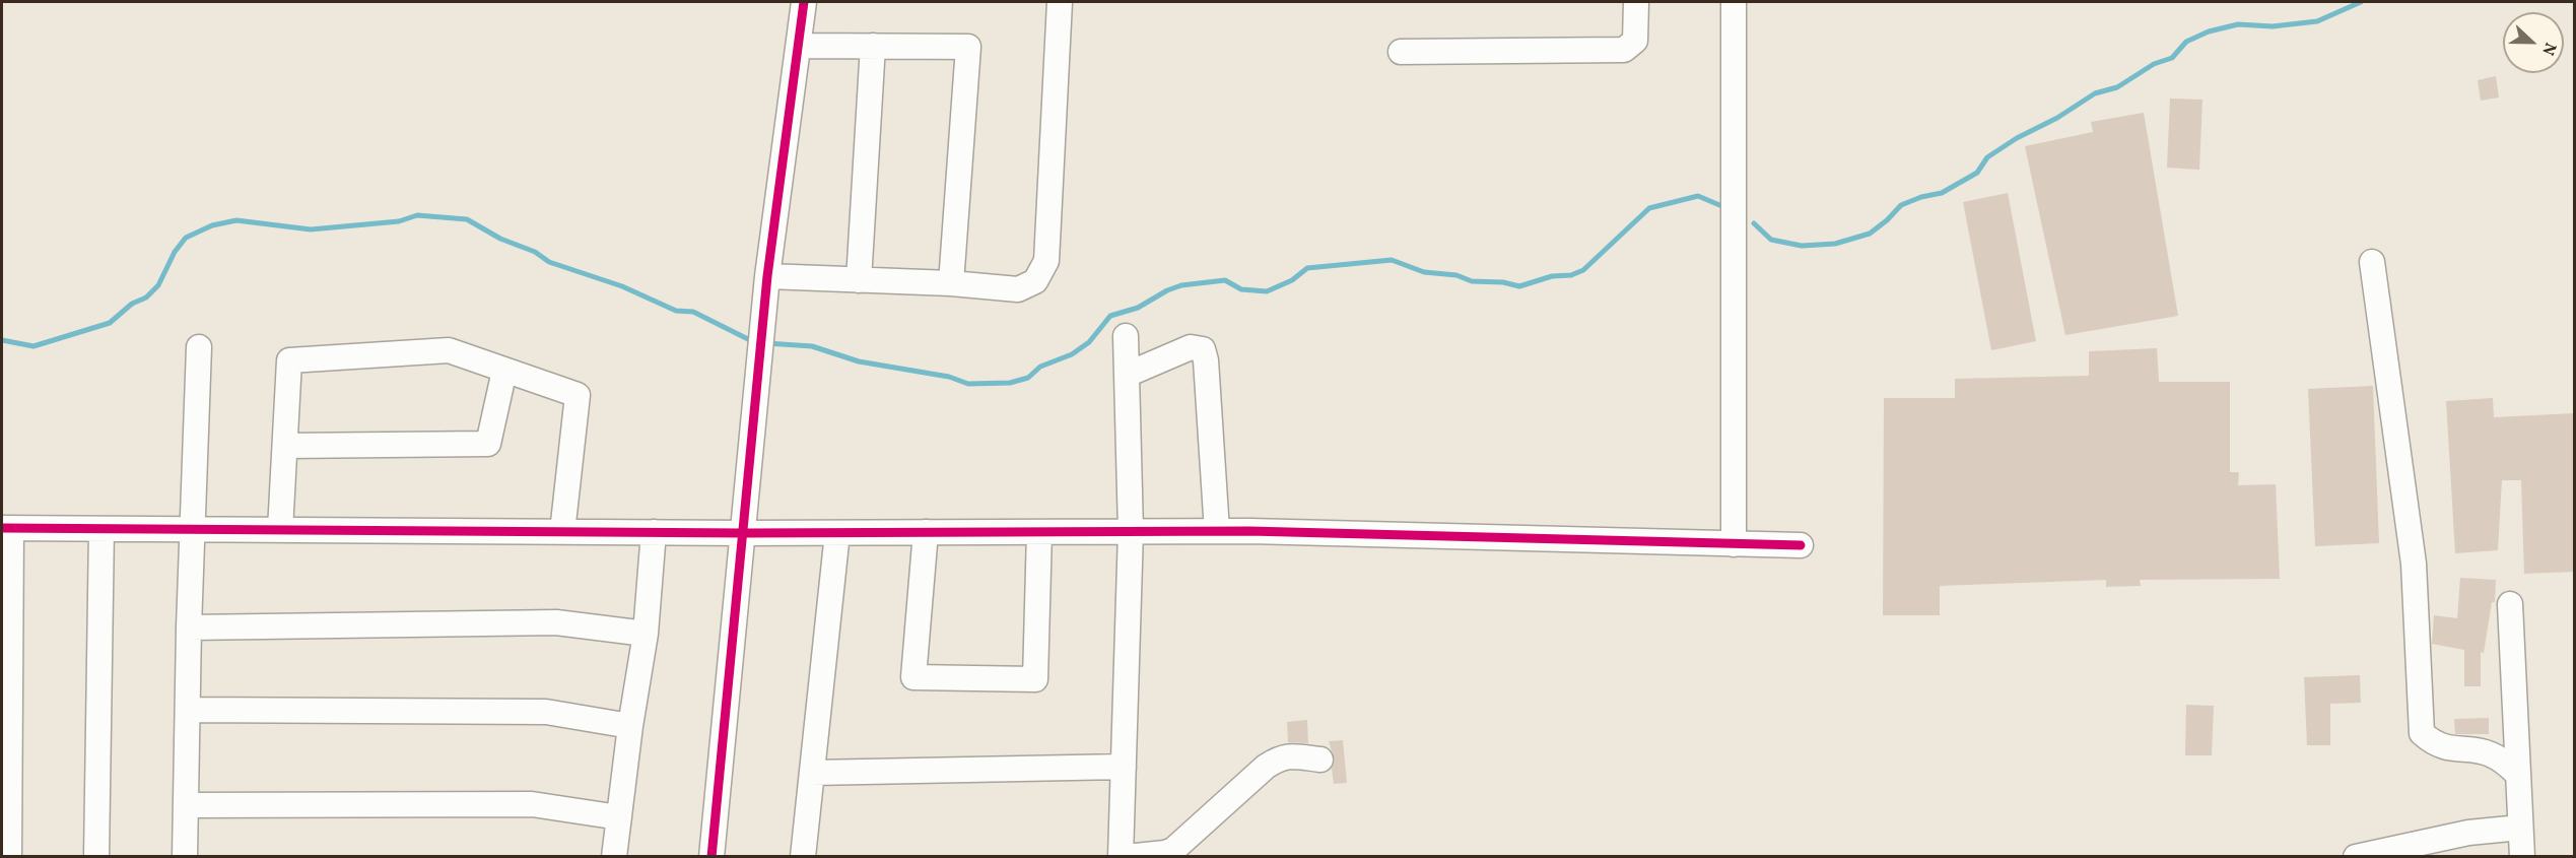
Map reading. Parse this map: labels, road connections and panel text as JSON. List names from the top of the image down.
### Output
{
  "north": "right"
}
